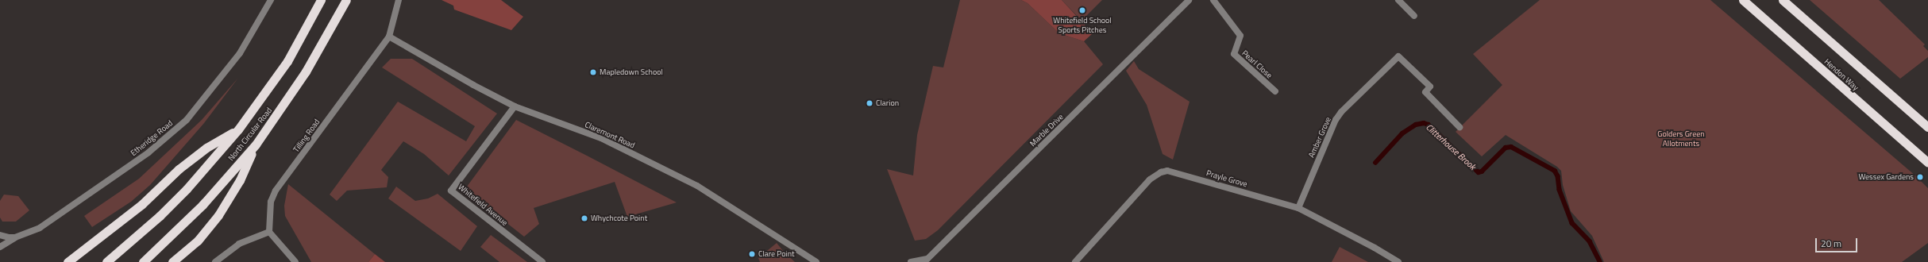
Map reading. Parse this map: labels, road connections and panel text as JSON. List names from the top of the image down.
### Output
{
  "streets": {
    "highway": ["Hendon Way", "North Circular Road"],
    "street": [
      "Pearl Close",
      "Marble Drive",
      "Claremont Road",
      "Tilling Road",
      "Amber Grove",
      "Etheridge Road",
      "Prayle Grove",
      "Whitefield Avenue"
    ]
  },
  "crossings": [
    ["Claremont Road", "Tilling Road"],
    ["Claremont Road", "Whitefield Avenue"],
    ["Amber Grove", "Prayle Grove"]
  ],
  "water": ["Clitterhouse Brook"],
  "parks": ["Golders Green Allotments"],
  "places": [
    "Whitefield School Sports Pitches",
    "Mapledown School",
    "Clarion",
    "Wessex Gardens",
    "Whychcote Point",
    "Clare Point"
  ],
  "scale_bar": "20 m"
}
